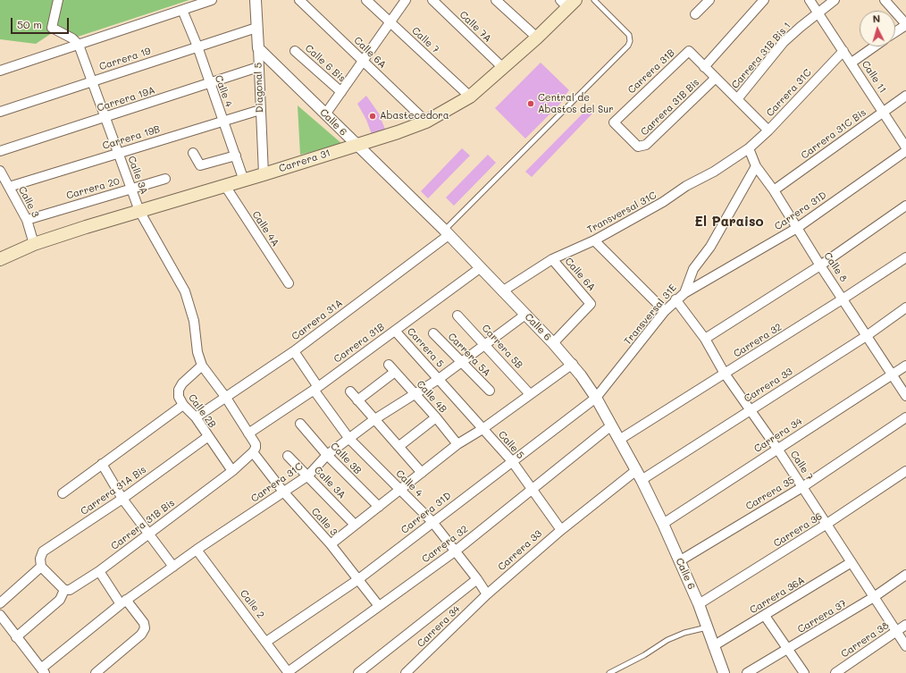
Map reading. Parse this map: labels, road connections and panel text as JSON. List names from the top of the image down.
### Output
{
  "streets": {
    "main road": ["Carrera 31"],
    "street": [
      "Calle 7A",
      "Calle 7",
      "Calle 6A",
      "Carrera 31B Bis 1",
      "Carrera 19",
      "Calle 6 Bis",
      "Carrera 31B",
      "Calle 11",
      "Diagonal 5",
      "Calle 4",
      "Carrera 31C",
      "Carrera 19A",
      "Carrera 31B Bis",
      "Calle 6",
      "Carrera 31C Bis",
      "Carrera 19B",
      "Calle 3A",
      "Carrera 20",
      "Calle 3",
      "Carrera 31D",
      "Transversal 31C",
      "Calle 4A",
      "Calle 8",
      "Transversal 31E",
      "Carrera 31A",
      "Carrera 32",
      "Carrera 5B",
      "Carrera 5",
      "Carrera 5A",
      "Carrera 33",
      "Calle 4B",
      "Calle 2B",
      "Carrera 34",
      "Calle 5",
      "Calle 3B",
      "Carrera 31A Bis",
      "Carrera 35",
      "Carrera 36",
      "Carrera 36A",
      "Calle 2",
      "Carrera 37",
      "Carrera 38"
    ]
  },
  "crossings": [
    ["Calle 7A", "Carrera 31"],
    ["Calle 7", "Carrera 31"],
    ["Calle 7", "Transversal 31E"],
    ["Calle 7", "Carrera 32"],
    ["Calle 7", "Carrera 33"],
    ["Calle 7", "Carrera 34"],
    ["Calle 7", "Carrera 35"],
    ["Calle 7", "Carrera 36"],
    ["Calle 7", "Carrera 36A"],
    ["Calle 7", "Carrera 37"],
    ["Calle 7", "Carrera 38"],
    ["Calle 6A", "Calle 6"],
    ["Calle 6A", "Carrera 31"],
    ["Calle 6A", "Transversal 31C"],
    ["Carrera 31B Bis 1", "Calle 11"],
    ["Carrera 19", "Diagonal 5"],
    ["Carrera 19", "Calle 4"],
    ["Carrera 19", "Calle 3A"],
    ["Carrera 31B", "Calle 4"],
    ["Carrera 31B", "Carrera 31B Bis"],
    ["Carrera 31B", "Calle 6"],
    ["Carrera 31B", "Carrera 5"],
    ["Calle 11", "Carrera 31C"],
    ["Calle 11", "Carrera 31C Bis"],
    ["Diagonal 5", "Carrera 19A"],
    ["Diagonal 5", "Calle 6"],
    ["Diagonal 5", "Carrera 19B"],
    ["Diagonal 5", "Carrera 31"],
    ["Calle 4", "Carrera 31C"],
    ["Calle 4", "Carrera 19A"],
    ["Calle 4", "Carrera 19B"],
    ["Calle 4", "Carrera 31"],
    ["Calle 4", "Carrera 31D"],
    ["Calle 4", "Carrera 31A"],
    ["Calle 4", "Carrera 32"],
    ["Calle 4", "Carrera 33"],
    ["Calle 4", "Carrera 34"],
    ["Carrera 31C", "Calle 6"],
    ["Carrera 31C", "Calle 3A"],
    ["Carrera 31C", "Calle 3"],
    ["Carrera 31C", "Transversal 31C"],
    ["Carrera 31C", "Calle 8"],
    ["Carrera 31C", "Carrera 5B"],
    ["Carrera 31C", "Carrera 5"],
    ["Carrera 31C", "Carrera 5A"],
    ["Carrera 31C", "Calle 4B"],
    ["Carrera 31C", "Calle 5"],
    ["Carrera 31C", "Calle 3B"],
    ["Carrera 31C", "Calle 2"],
    ["Carrera 19A", "Calle 3A"],
    ["Carrera 31B Bis", "Calle 3"],
    ["Carrera 31B Bis", "Calle 2B"],
    ["Calle 6", "Carrera 31"],
    ["Calle 6", "Carrera 31D"],
    ["Calle 6", "Transversal 31C"],
    ["Calle 6", "Transversal 31E"],
    ["Calle 6", "Carrera 31A"],
    ["Calle 6", "Carrera 32"],
    ["Calle 6", "Carrera 33"],
    ["Calle 6", "Carrera 34"],
    ["Calle 6", "Carrera 35"],
    ["Calle 6", "Carrera 36"],
    ["Calle 6", "Carrera 36A"],
    ["Carrera 31C Bis", "Calle 8"],
    ["Carrera 19B", "Calle 3A"],
    ["Carrera 19B", "Calle 3"],
    ["Carrera 31", "Calle 3A"],
    ["Carrera 31", "Calle 3"],
    ["Carrera 31", "Calle 4A"],
    ["Calle 3A", "Carrera 20"],
    ["Calle 3A", "Calle 2B"],
    ["Carrera 20", "Calle 3"],
    ["Calle 3", "Carrera 31D"],
    ["Calle 3", "Carrera 32"],
    ["Carrera 31D", "Calle 8"],
    ["Carrera 31D", "Transversal 31E"],
    ["Carrera 31D", "Calle 5"],
    ["Carrera 31D", "Calle 2"],
    ["Transversal 31C", "Calle 8"],
    ["Calle 8", "Transversal 31E"],
    ["Calle 8", "Carrera 32"],
    ["Calle 8", "Carrera 33"],
    ["Calle 8", "Carrera 34"],
    ["Carrera 31A", "Calle 2B"],
    ["Carrera 32", "Calle 5"],
    ["Carrera 32", "Calle 2"],
    ["Carrera 5", "Calle 5"],
    ["Carrera 33", "Carrera 34"],
    ["Carrera 33", "Calle 5"],
    ["Calle 2B", "Carrera 31A Bis"]
  ],
  "districts": ["El Paraiso"],
  "places": ["Central de Abastos del Sur", "Abastecedora"],
  "scale_bar": "50 m",
  "north": "top"
}
